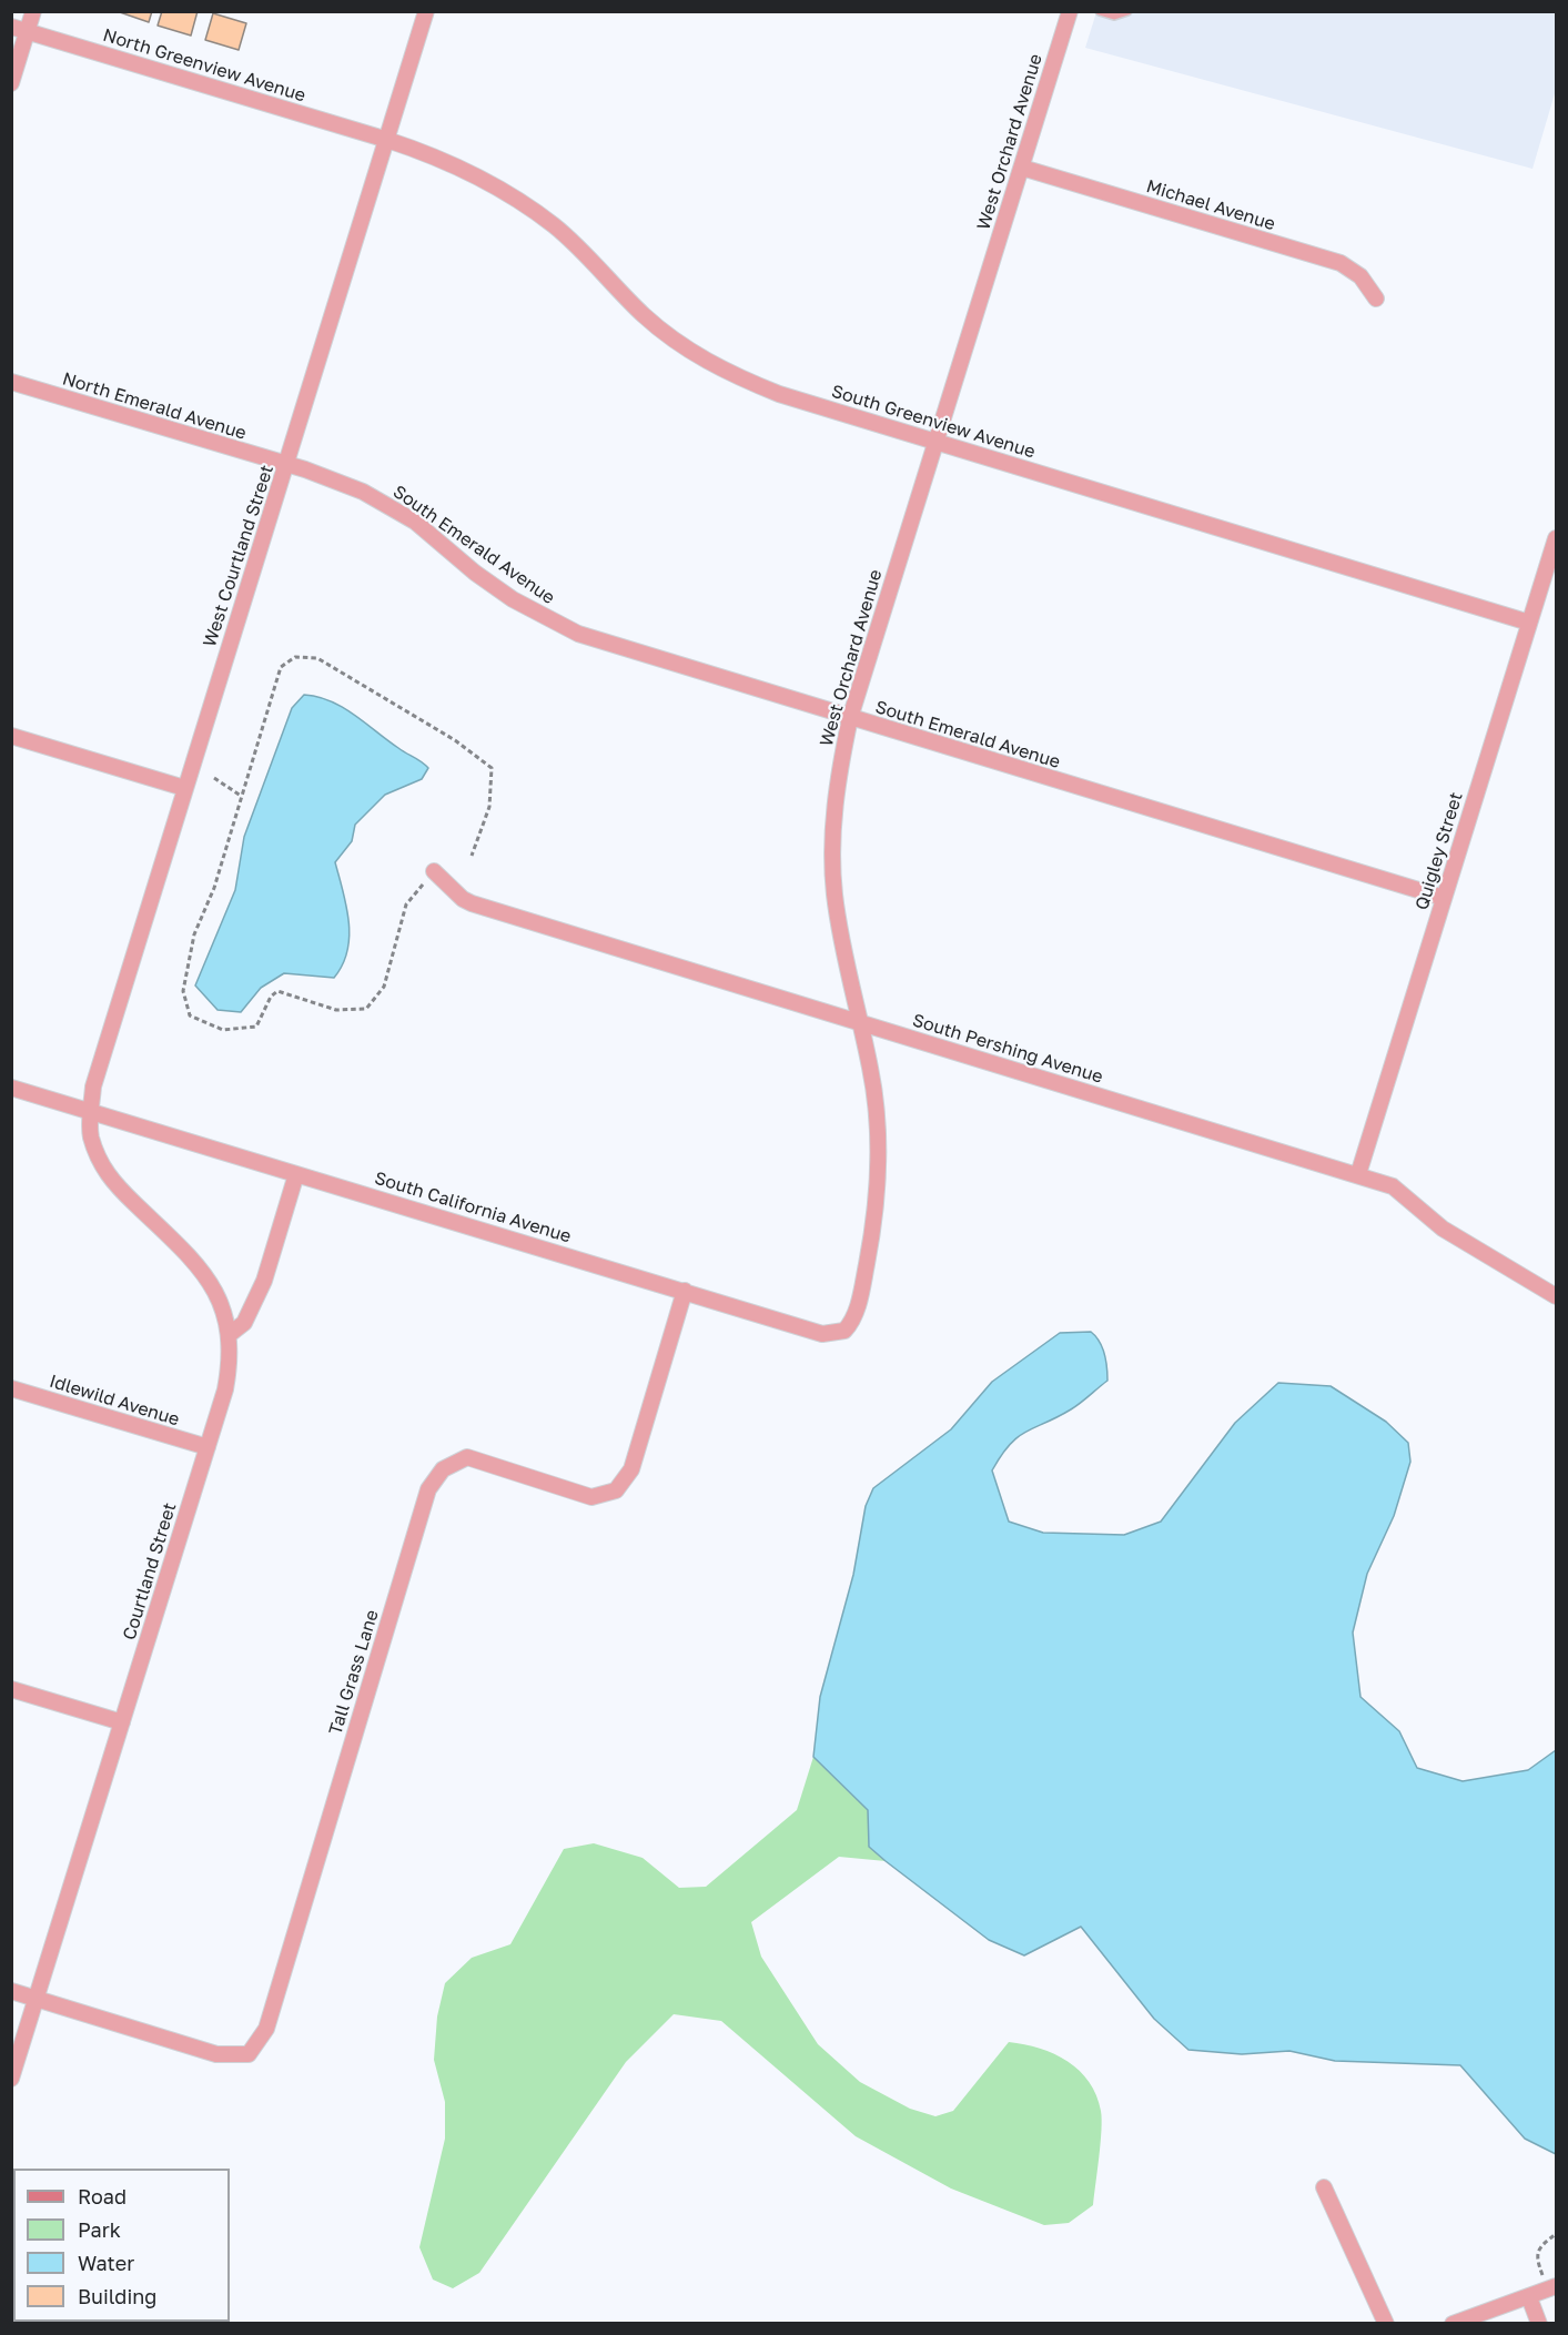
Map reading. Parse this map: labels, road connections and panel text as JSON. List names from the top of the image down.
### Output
{
  "streets": {
    "street": [
      "North Greenview Avenue",
      "West Orchard Avenue",
      "Michael Avenue",
      "North Emerald Avenue",
      "South Greenview Avenue",
      "South Emerald Avenue",
      "West Courtland Street",
      "Quigley Street",
      "South Pershing Avenue",
      "South California Avenue",
      "Idlewild Avenue",
      "Courtland Street",
      "Tall Grass Lane"
    ]
  },
  "crossings": [
    ["North Greenview Avenue", "South Greenview Avenue"],
    ["North Greenview Avenue", "West Courtland Street"],
    ["West Orchard Avenue", "Michael Avenue"],
    ["West Orchard Avenue", "South Greenview Avenue"],
    ["West Orchard Avenue", "South Emerald Avenue"],
    ["West Orchard Avenue", "South Pershing Avenue"],
    ["West Orchard Avenue", "South California Avenue"],
    ["North Emerald Avenue", "South Emerald Avenue"],
    ["North Emerald Avenue", "West Courtland Street"],
    ["South Greenview Avenue", "West Courtland Street"],
    ["South Greenview Avenue", "Quigley Street"],
    ["South Emerald Avenue", "West Courtland Street"],
    ["South Emerald Avenue", "Quigley Street"],
    ["West Courtland Street", "South California Avenue"],
    ["West Courtland Street", "Courtland Street"],
    ["Quigley Street", "South Pershing Avenue"],
    ["South California Avenue", "Courtland Street"],
    ["South California Avenue", "Tall Grass Lane"],
    ["Idlewild Avenue", "Courtland Street"],
    ["Courtland Street", "Tall Grass Lane"]
  ],
  "legend": [
    "Road",
    "Park",
    "Water",
    "Building"
  ]
}
